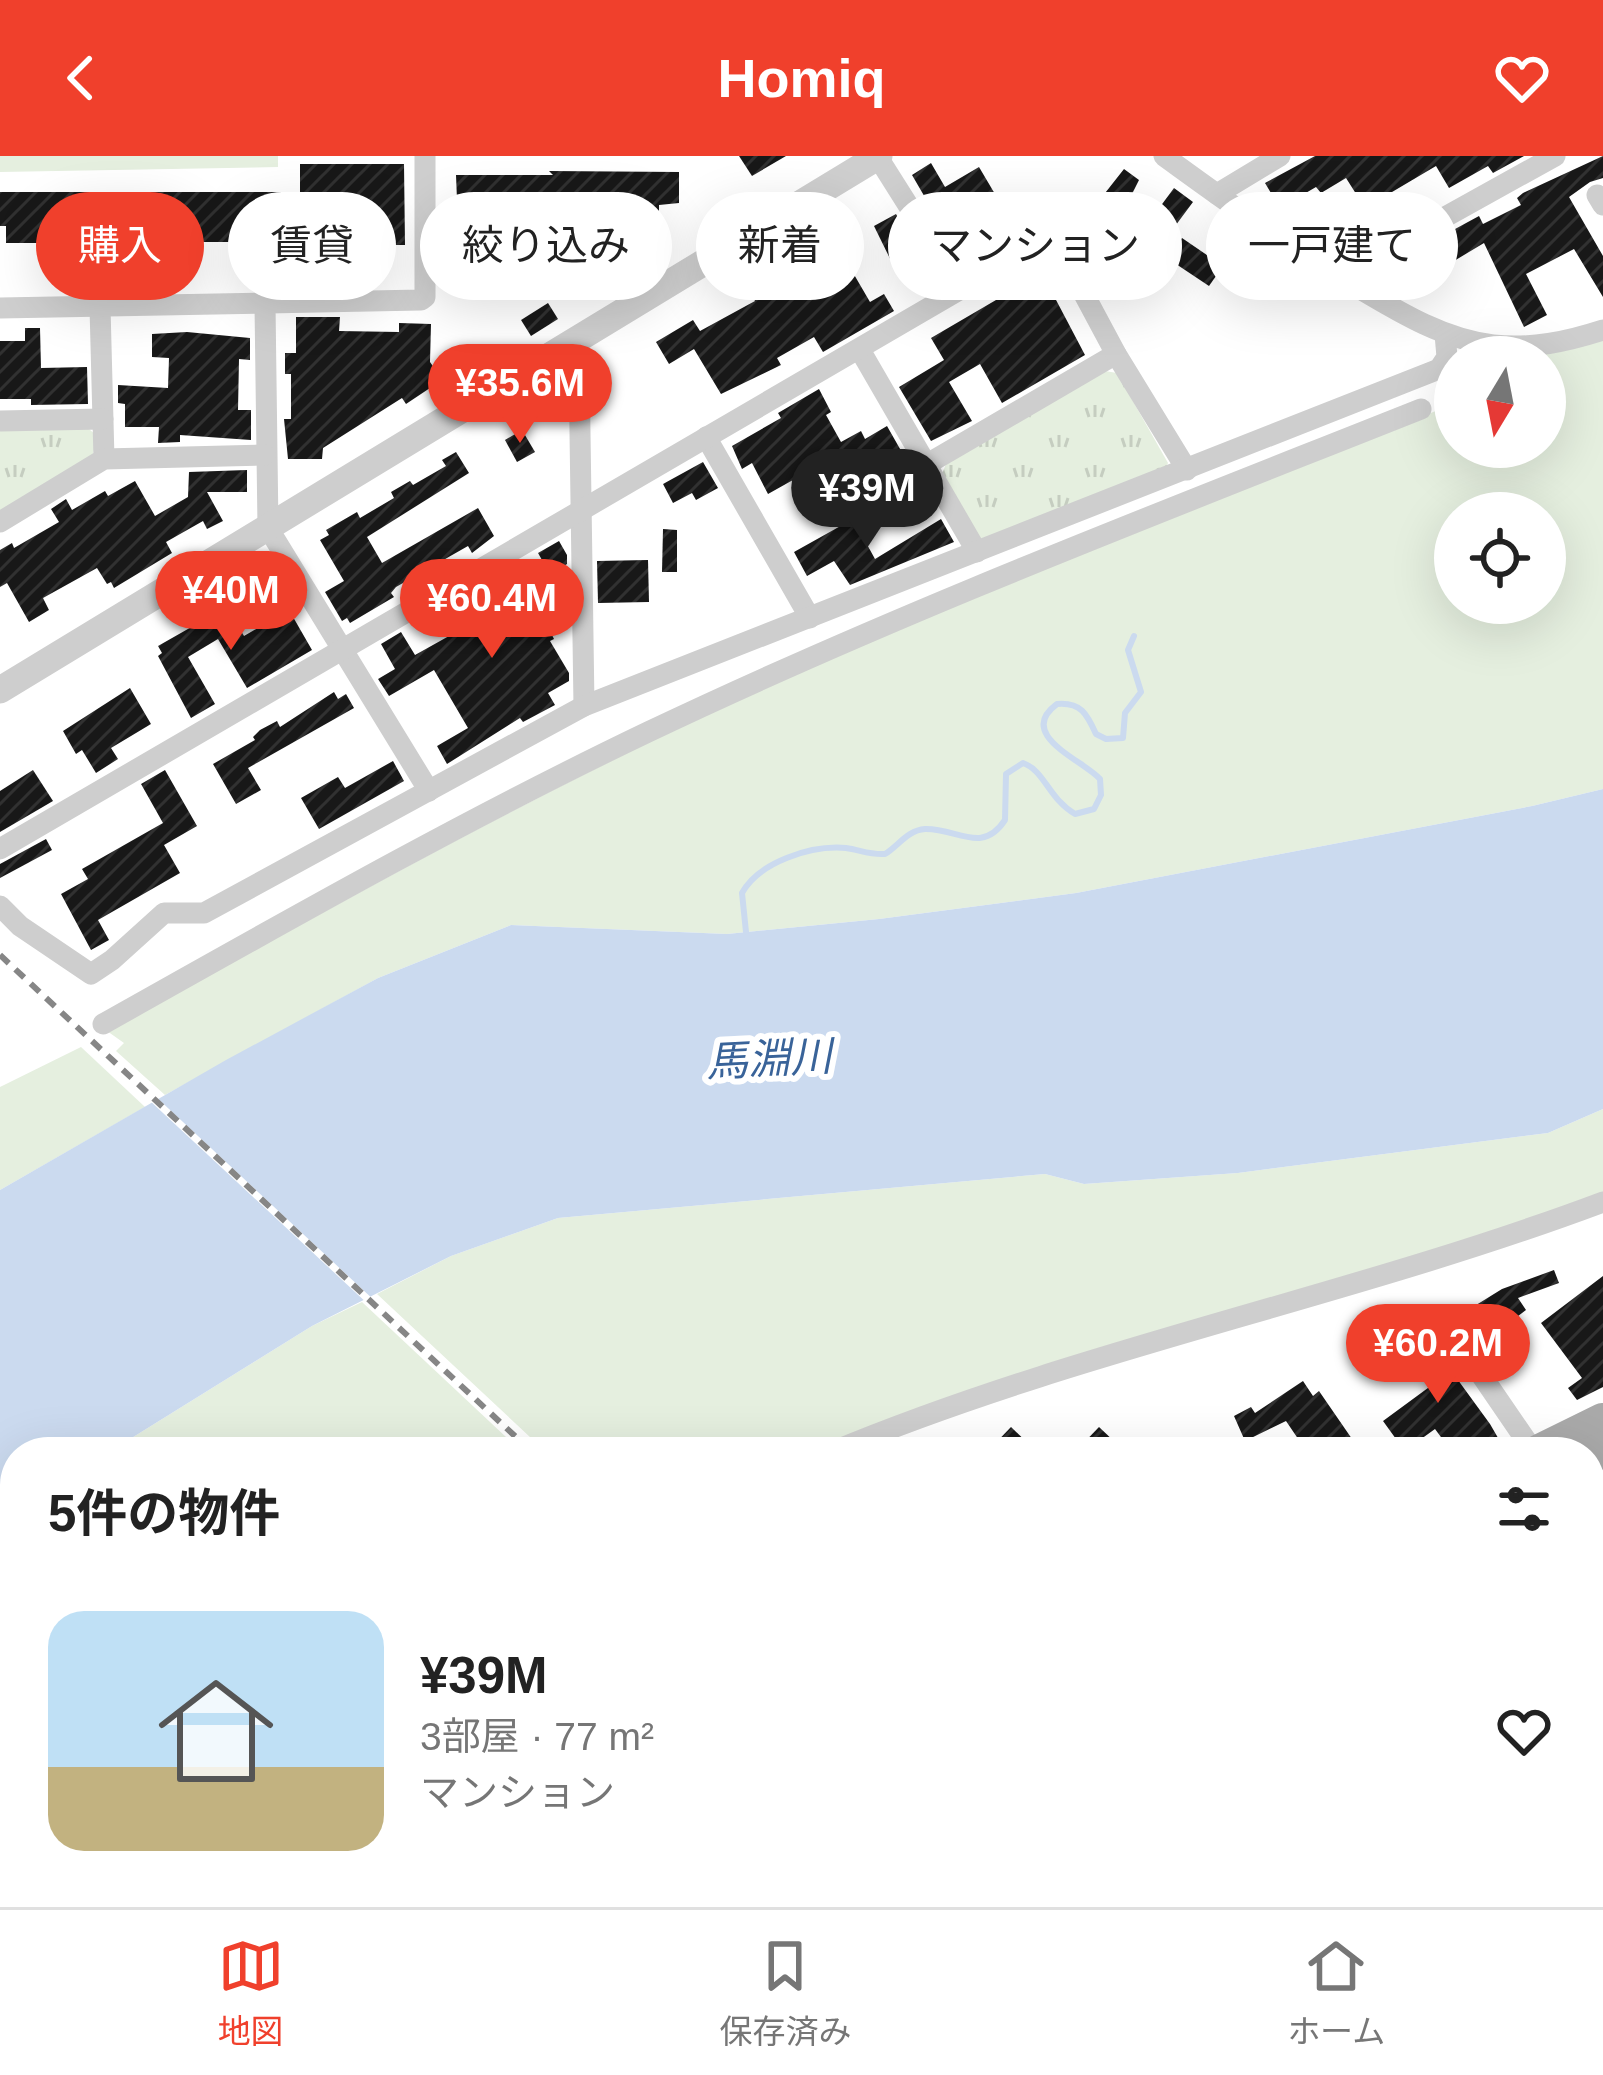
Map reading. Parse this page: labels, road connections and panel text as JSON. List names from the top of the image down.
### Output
{
  "water": ["馬淵川"],
  "north": "bottom",
  "page": {
    "header": "Homiq",
    "chip": [
      "購入",
      "賃貸",
      "絞り込み",
      "新着",
      "マンション",
      "一戸建て"
    ],
    "price": [
      "¥35.6M",
      "¥39M",
      "¥40M",
      "¥60.4M",
      "¥60.2M"
    ],
    "heading": "5件の物件",
    "list": [
      {
        "name": "¥39M",
        "note": "3部屋 · 77 m² · マンション"
      }
    ],
    "tabs": ["地図", "保存済み", "ホーム"]
  }
}
